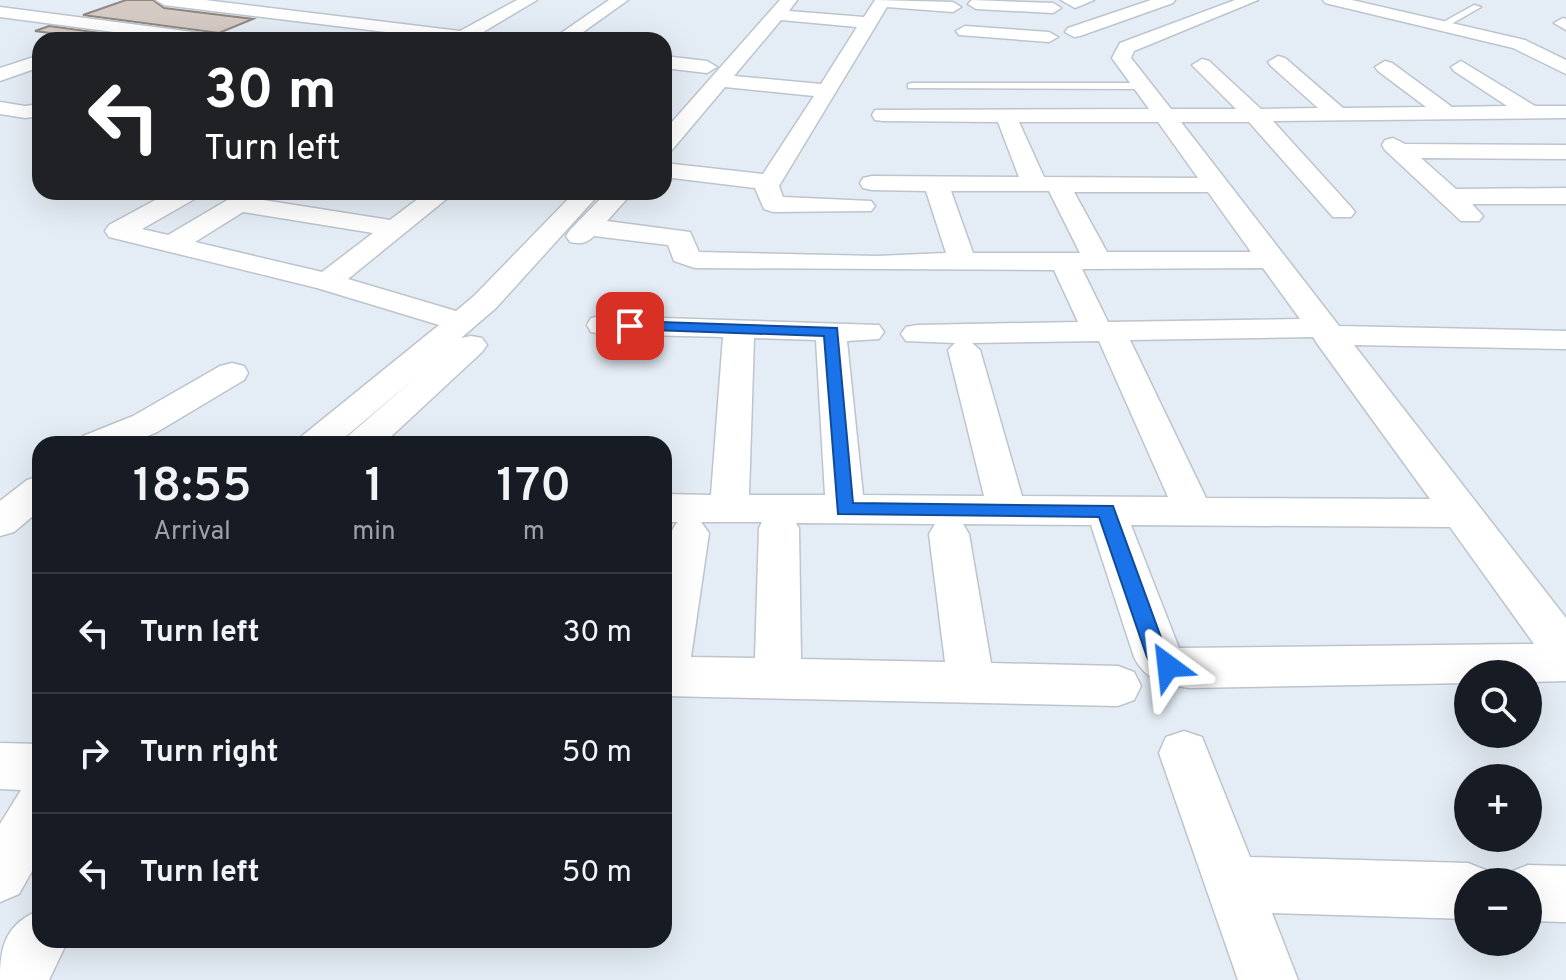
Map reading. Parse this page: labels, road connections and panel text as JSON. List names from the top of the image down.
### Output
{
  "page": {
    "turn": ["30 m", "Turn left"],
    "eta": [
      "18:55",
      "Arrival",
      "1",
      "min",
      "170",
      "m"
    ],
    "list": [
      {
        "name": "Turn left",
        "value": "30 m"
      },
      {
        "name": "Turn right",
        "value": "50 m"
      },
      {
        "name": "Turn left",
        "value": "50 m"
      }
    ],
    "map_buttons": ["+", "−"]
  }
}
